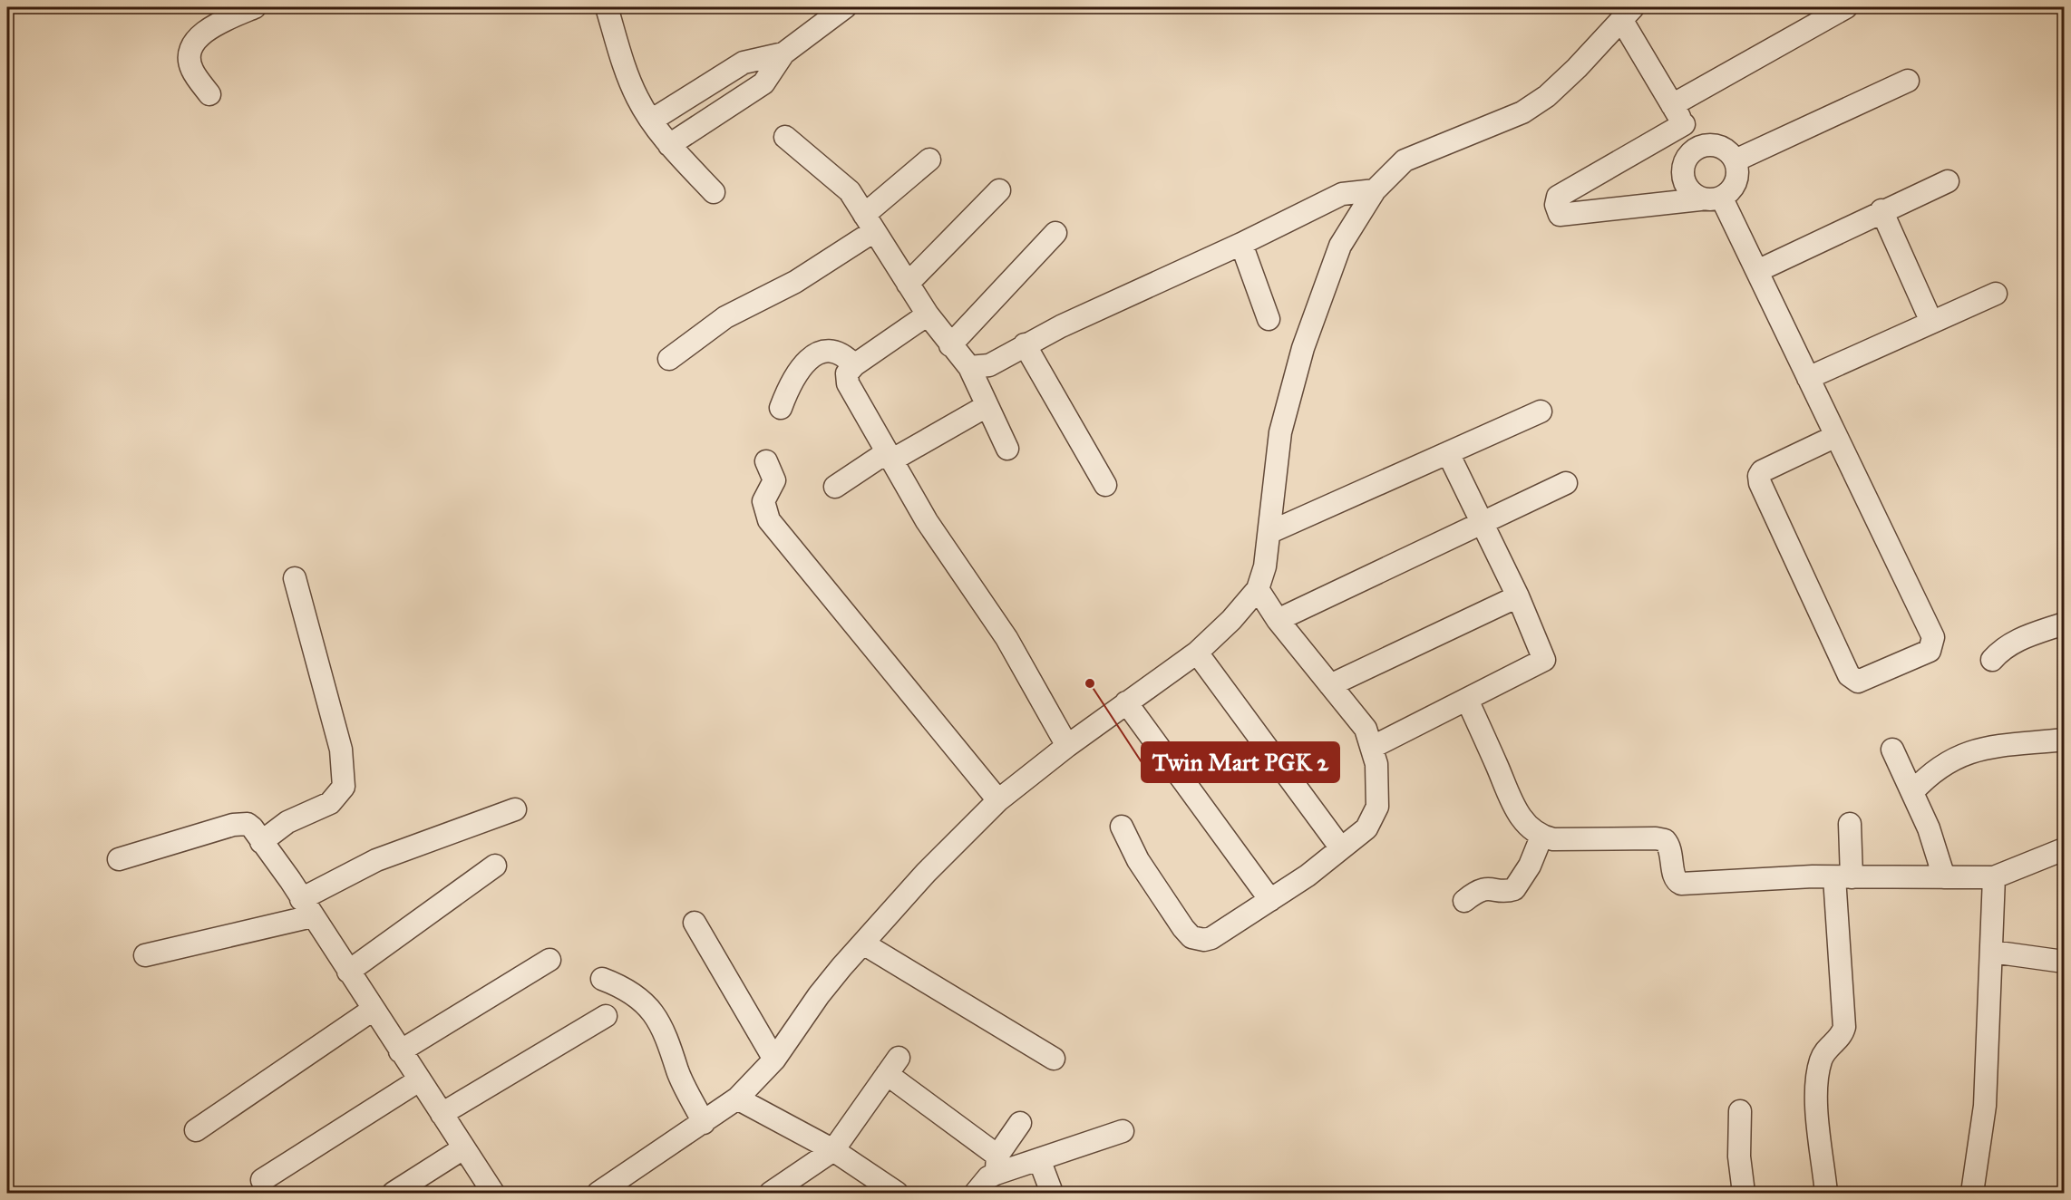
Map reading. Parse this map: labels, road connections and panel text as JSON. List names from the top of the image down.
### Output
{
  "places": ["Twin Mart PGK 2"]
}
